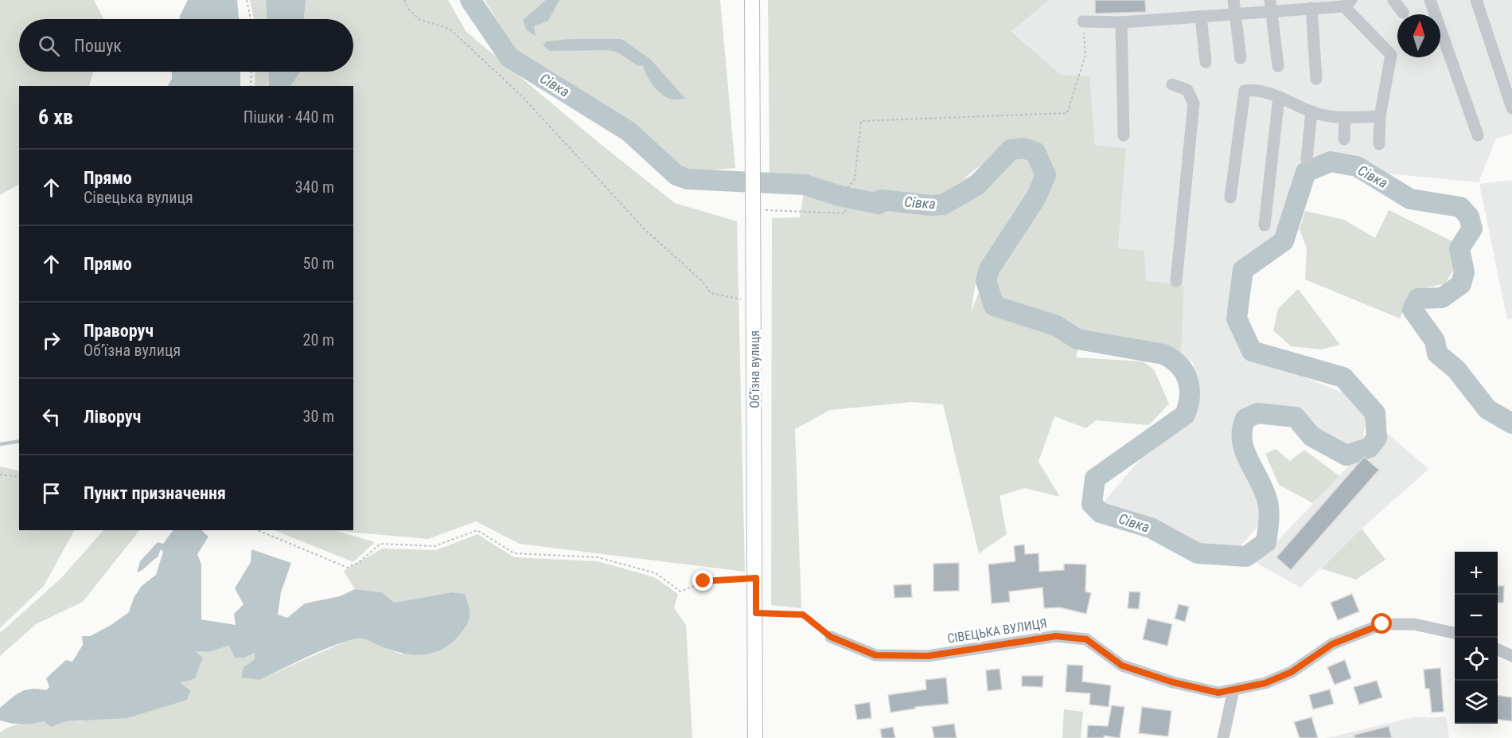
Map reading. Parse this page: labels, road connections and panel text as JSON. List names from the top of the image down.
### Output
{
  "streets": {
    "main road": ["Обʼїзна вулиця"],
    "street": ["СІВЕЦЬКА ВУЛИЦЯ"]
  },
  "water": ["Сівка"],
  "north": "top",
  "page": {
    "search": "Пошук",
    "heading": ["6 хв", "Пішки · 440 m"],
    "list": [
      ["Прямо", "Сівецька вулиця", "340 m"],
      ["Прямо", "50 m"],
      ["Праворуч", "Обʼїзна вулиця", "20 m"],
      ["Ліворуч", "30 m"],
      "Пункт призначення"
    ],
    "map_buttons": ["+", "−"]
  }
}
